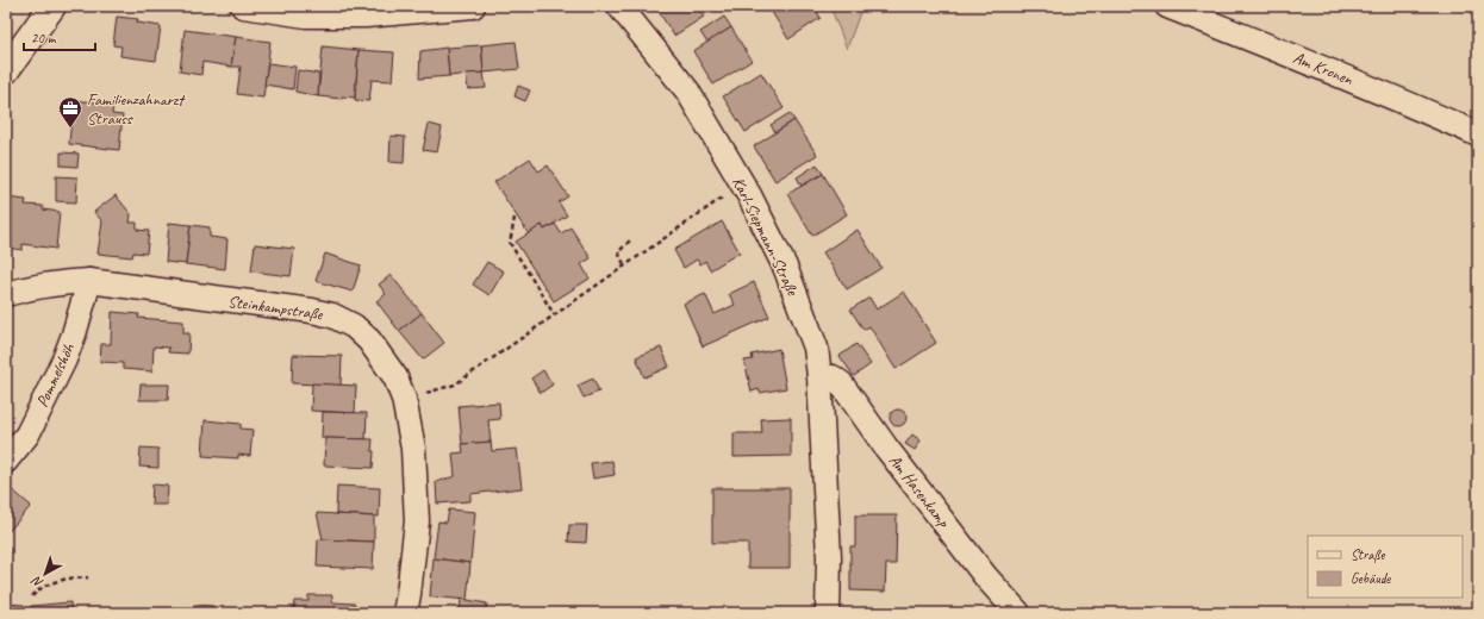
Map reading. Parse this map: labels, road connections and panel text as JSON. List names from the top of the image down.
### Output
{
  "streets": {
    "street": [
      "Am Kronen",
      "Karl-Siepmann-Straße",
      "Steinkampstraße",
      "Pommelshöh",
      "Am Hasenkamp"
    ]
  },
  "crossings": [
    ["Karl-Siepmann-Straße", "Am Hasenkamp"],
    ["Steinkampstraße", "Pommelshöh"]
  ],
  "places": {
    "office": ["Familienzahnarzt Strauss"]
  },
  "legend": ["Straße", "Gebäude"],
  "scale_bar": "20 m",
  "north": "bottom left"
}
